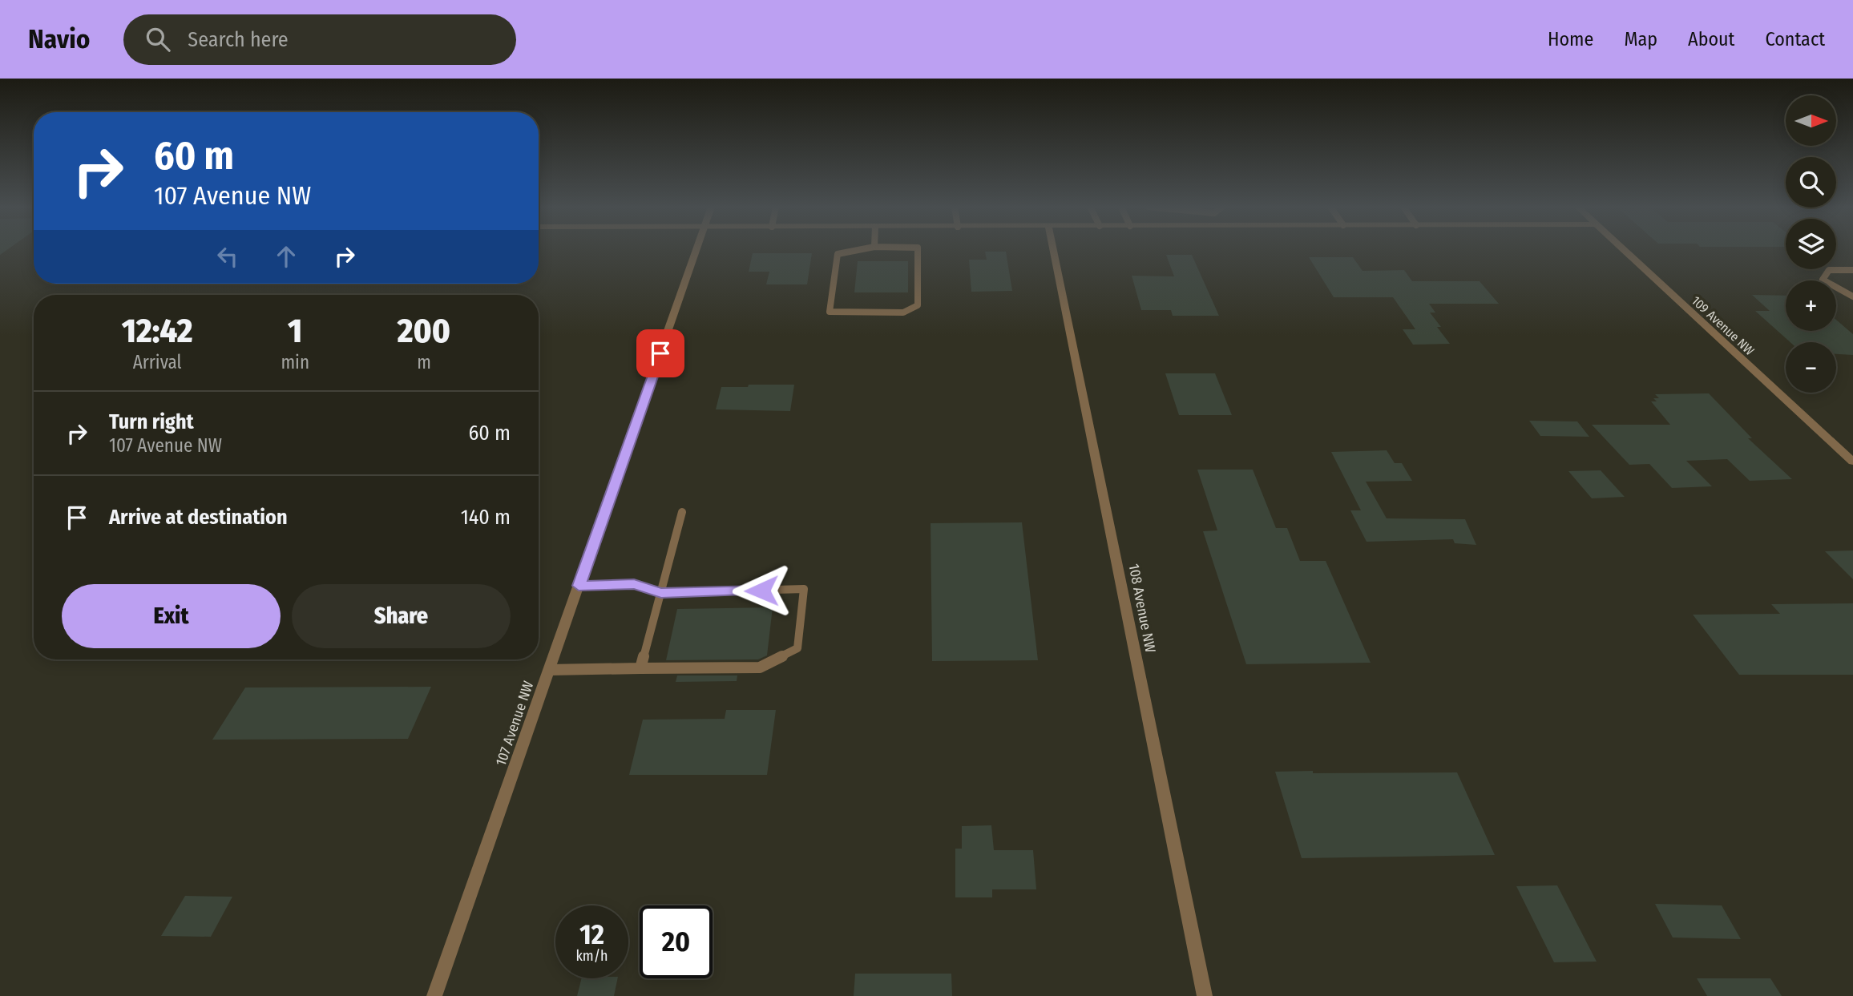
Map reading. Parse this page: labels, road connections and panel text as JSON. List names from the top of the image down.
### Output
{
  "streets": {
    "street": ["109 Avenue NW", "108 Avenue NW", "107 Avenue NW"]
  },
  "north": "right",
  "page": {
    "header": "Navio",
    "search": "Search here",
    "nav": [
      "Home",
      "Map",
      "About",
      "Contact"
    ],
    "map_buttons": ["+", "−"],
    "turn": ["60 m", "107 Avenue NW"],
    "eta": [
      "12:42",
      "Arrival",
      "1",
      "min",
      "200",
      "m"
    ],
    "list": [
      {
        "name": "Turn right",
        "note": "107 Avenue NW",
        "value": "60 m"
      },
      {
        "name": "Arrive at destination",
        "value": "140 m"
      }
    ],
    "buttons": ["Exit", "Share"],
    "speed": "12 km/h",
    "limit": "20"
  }
}
